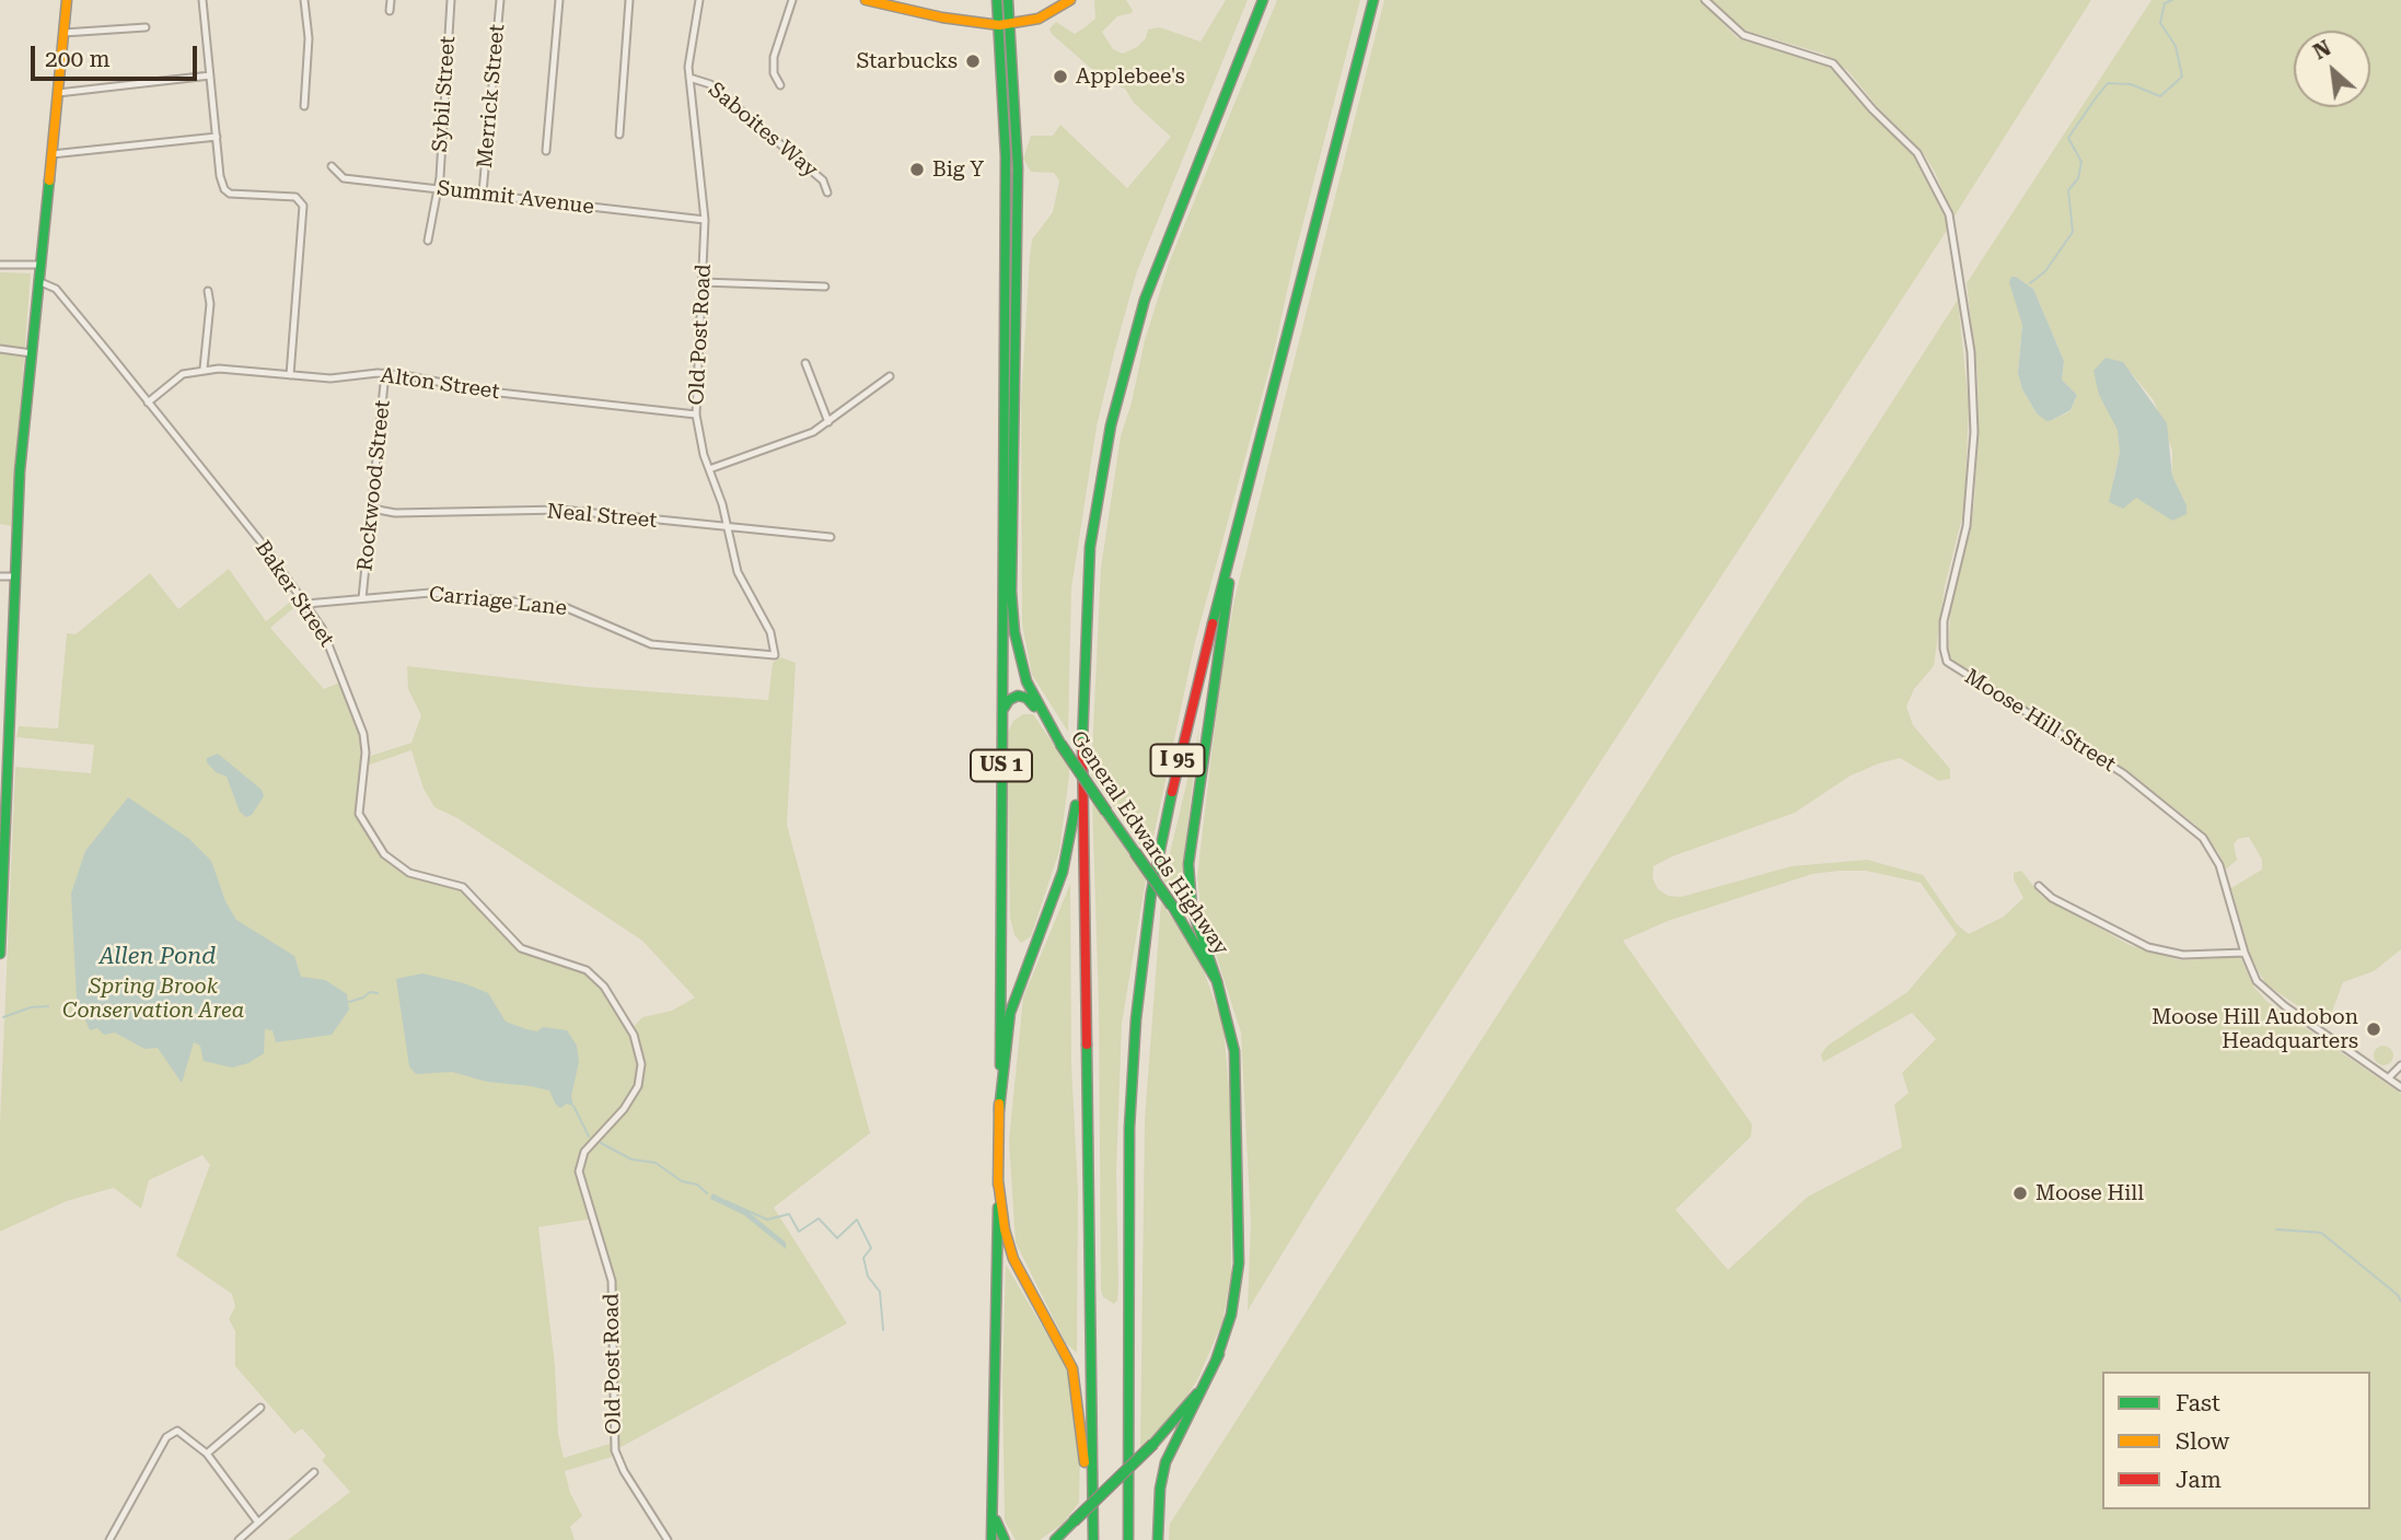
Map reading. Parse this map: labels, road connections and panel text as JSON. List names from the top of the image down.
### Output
{
  "streets": {
    "main road": ["I 95", "US 1", "General Edwards Highway"],
    "street": [
      "Sybil Street",
      "Merrick Street",
      "Saboites Way",
      "Summit Avenue",
      "Old Post Road",
      "Alton Street",
      "Rockwood Street",
      "Neal Street",
      "Baker Street",
      "Carriage Lane",
      "Moose Hill Street"
    ]
  },
  "crossings": [
    ["Sybil Street", "Summit Avenue"],
    ["Merrick Street", "Summit Avenue"],
    ["Saboites Way", "Old Post Road"],
    ["Summit Avenue", "Old Post Road"],
    ["Old Post Road", "Alton Street"],
    ["Old Post Road", "Neal Street"],
    ["Old Post Road", "Baker Street"],
    ["Old Post Road", "Carriage Lane"],
    ["Alton Street", "Rockwood Street"],
    ["Alton Street", "Baker Street"],
    ["Rockwood Street", "Neal Street"],
    ["Rockwood Street", "Carriage Lane"],
    ["Baker Street", "Carriage Lane"],
    ["US 1", "General Edwards Highway"]
  ],
  "water": ["Allen Pond"],
  "parks": ["Spring Brook Conservation Area"],
  "places": [
    "Starbucks",
    "Applebee's",
    "Big Y",
    "Moose Hill Audobon Headquarters",
    "Moose Hill"
  ],
  "legend": ["Fast", "Slow", "Jam"],
  "scale_bar": "200 m",
  "north": "top left"
}
